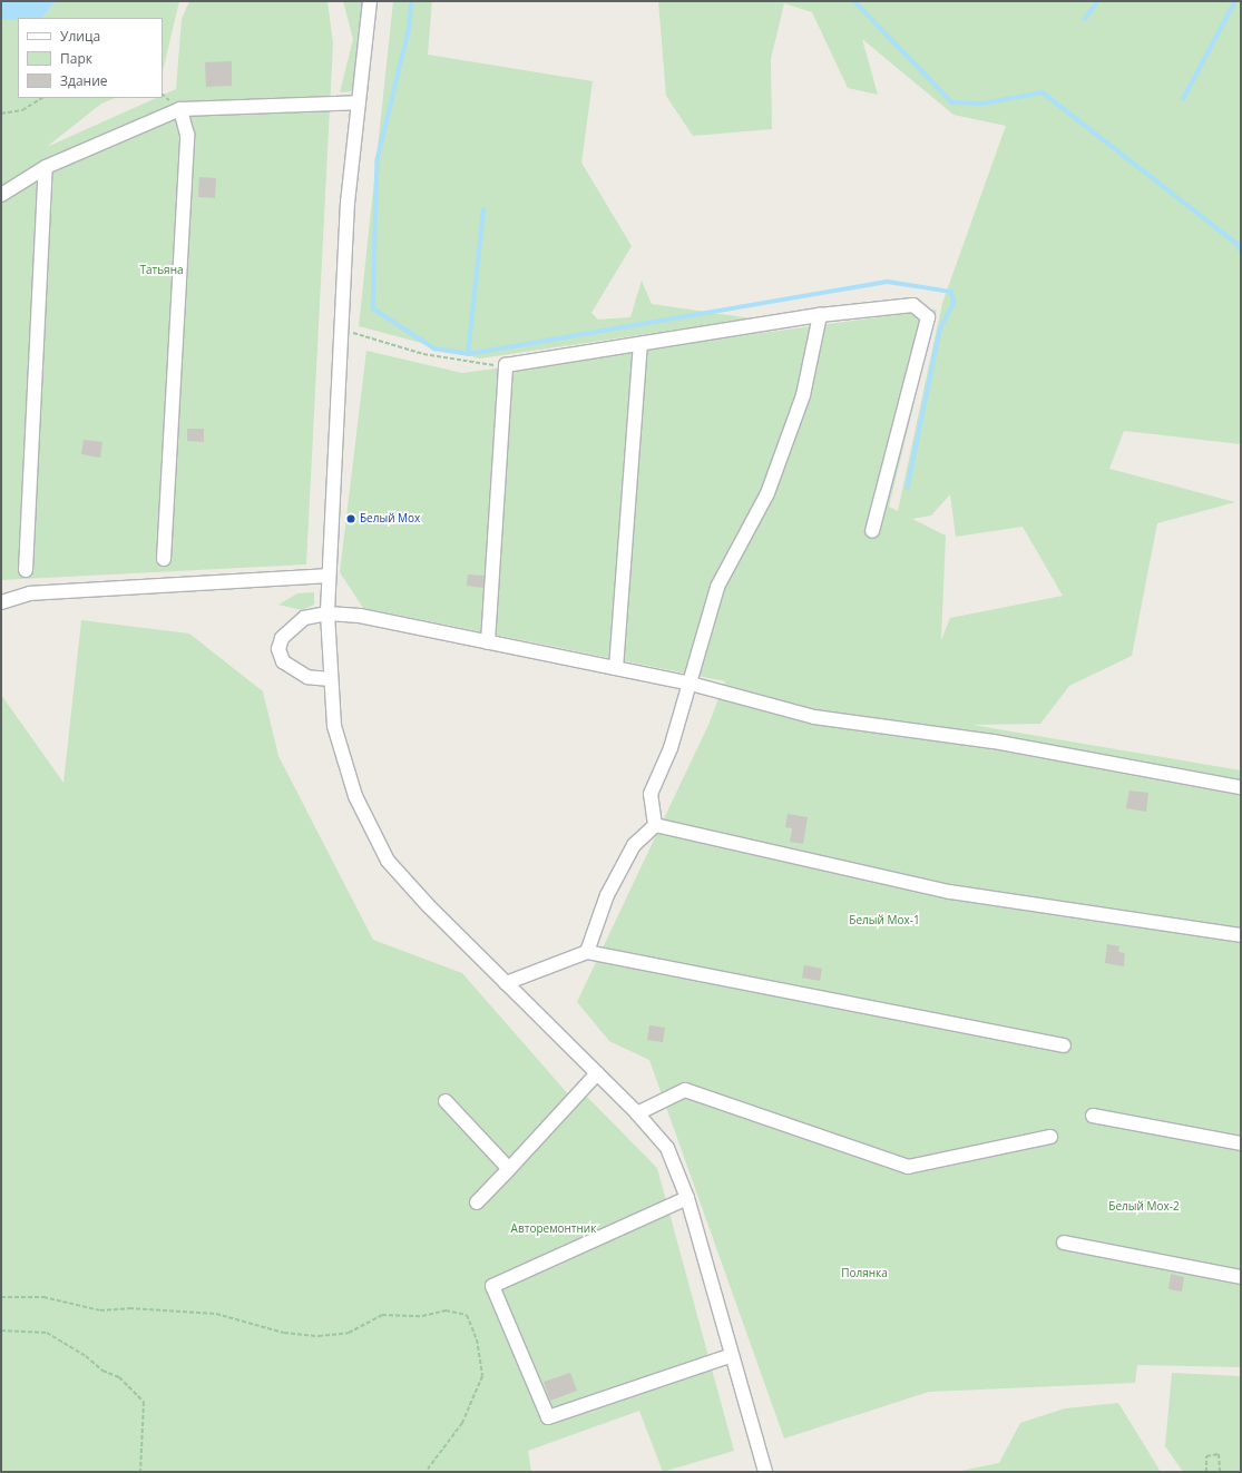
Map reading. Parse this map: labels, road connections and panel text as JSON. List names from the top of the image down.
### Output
{
  "parks": [
    "Татьяна",
    "Белый Мох-1",
    "Белый Мох-2",
    "Авторемонтник",
    "Полянка"
  ],
  "places": ["Белый Мох"],
  "legend": ["Улица", "Парк", "Здание"]
}
